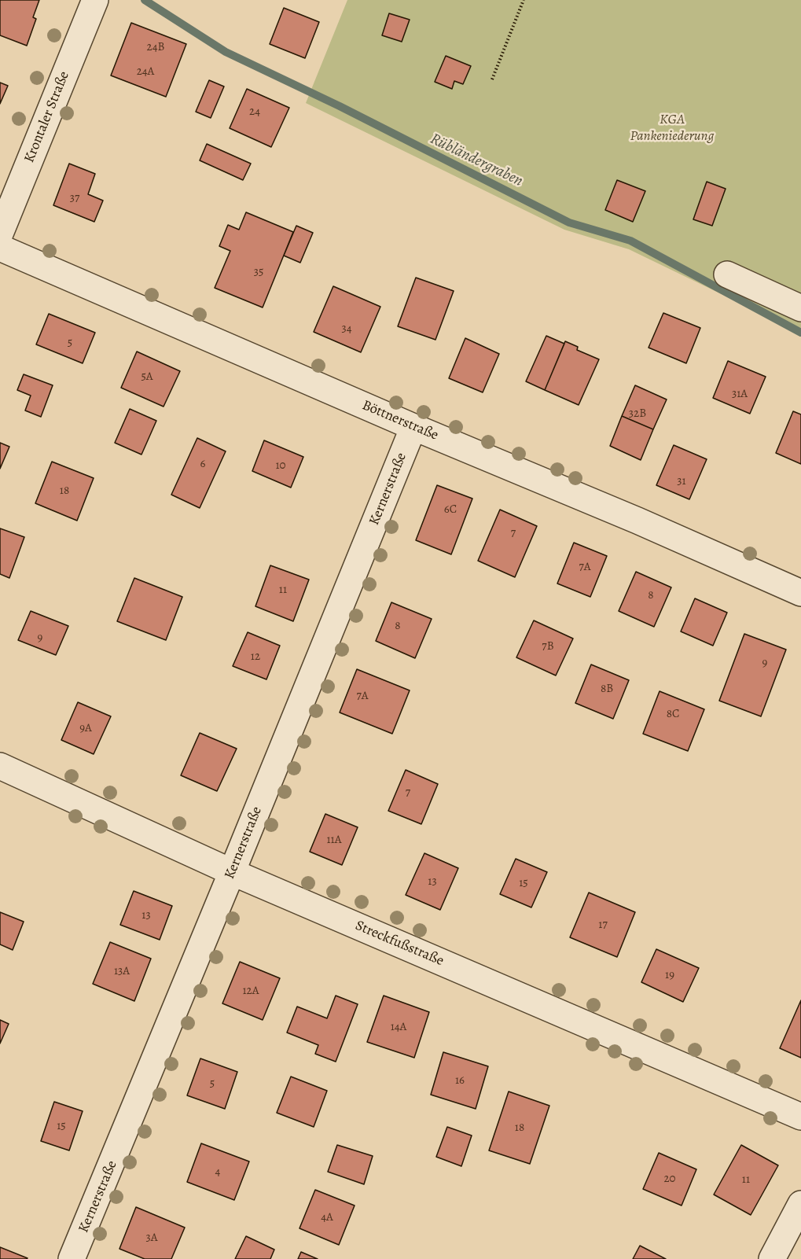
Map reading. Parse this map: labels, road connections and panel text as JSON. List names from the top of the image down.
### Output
{
  "streets": {
    "street": [
      "Krontaler Straße",
      "Böttnerstraße",
      "Kernerstraße",
      "Streckfußstraße"
    ]
  },
  "crossings": [
    ["Böttnerstraße", "Kernerstraße"],
    ["Kernerstraße", "Streckfußstraße"]
  ],
  "water": ["Rübländergraben"],
  "parks": ["KGA Pankeniederung"],
  "house_numbers": [
    "24B",
    "24A",
    "24",
    "37",
    "35",
    "34",
    "5",
    "5A",
    "31A",
    "32B",
    "6",
    "10",
    "31",
    "18",
    "6C",
    "7",
    "7A",
    "11",
    "8",
    "8",
    "9",
    "7B",
    "12",
    "9",
    "8B",
    "7A",
    "8C",
    "9A",
    "7",
    "11A",
    "13",
    "15",
    "13",
    "17",
    "13A",
    "19",
    "12A",
    "14A",
    "16",
    "5",
    "15",
    "18",
    "4",
    "20",
    "11",
    "4A",
    "3A"
  ]
}
